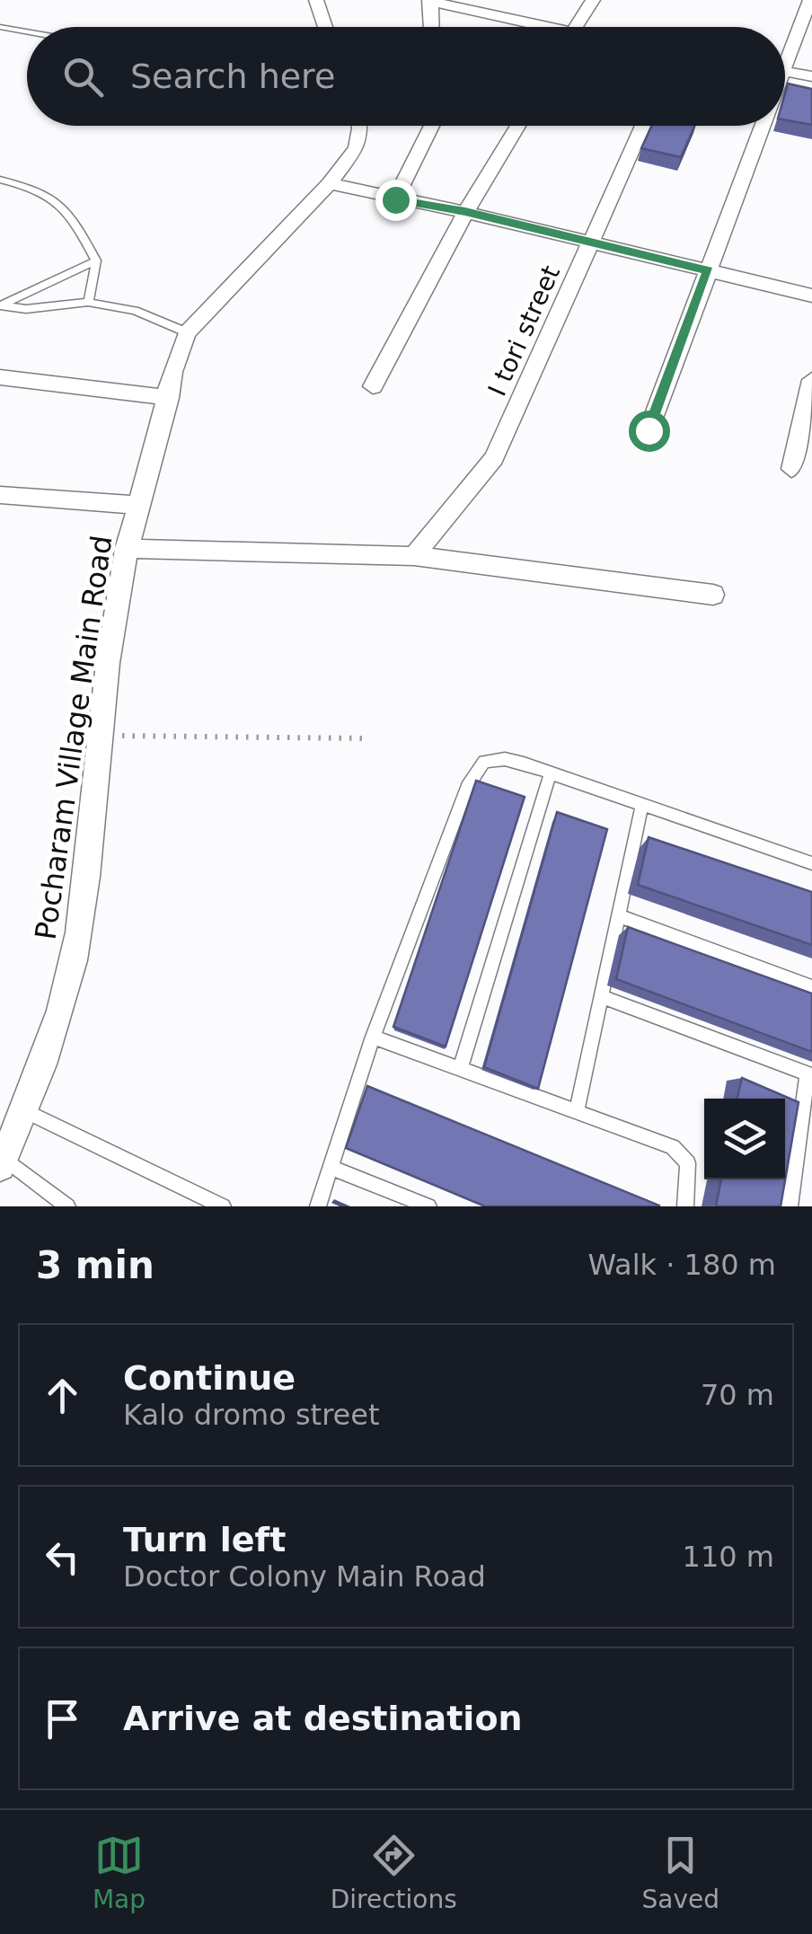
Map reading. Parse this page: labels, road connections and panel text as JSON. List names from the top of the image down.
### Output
{
  "streets": {
    "street": ["I tori street", "Pocharam Village Main Road"]
  },
  "page": {
    "search": "Search here",
    "heading": ["3 min", "Walk · 180 m"],
    "list": [
      ["Continue", "Kalo dromo street", "70 m"],
      ["Turn left", "Doctor Colony Main Road", "110 m"],
      "Arrive at destination"
    ],
    "nav": ["Map", "Directions", "Saved"]
  }
}
